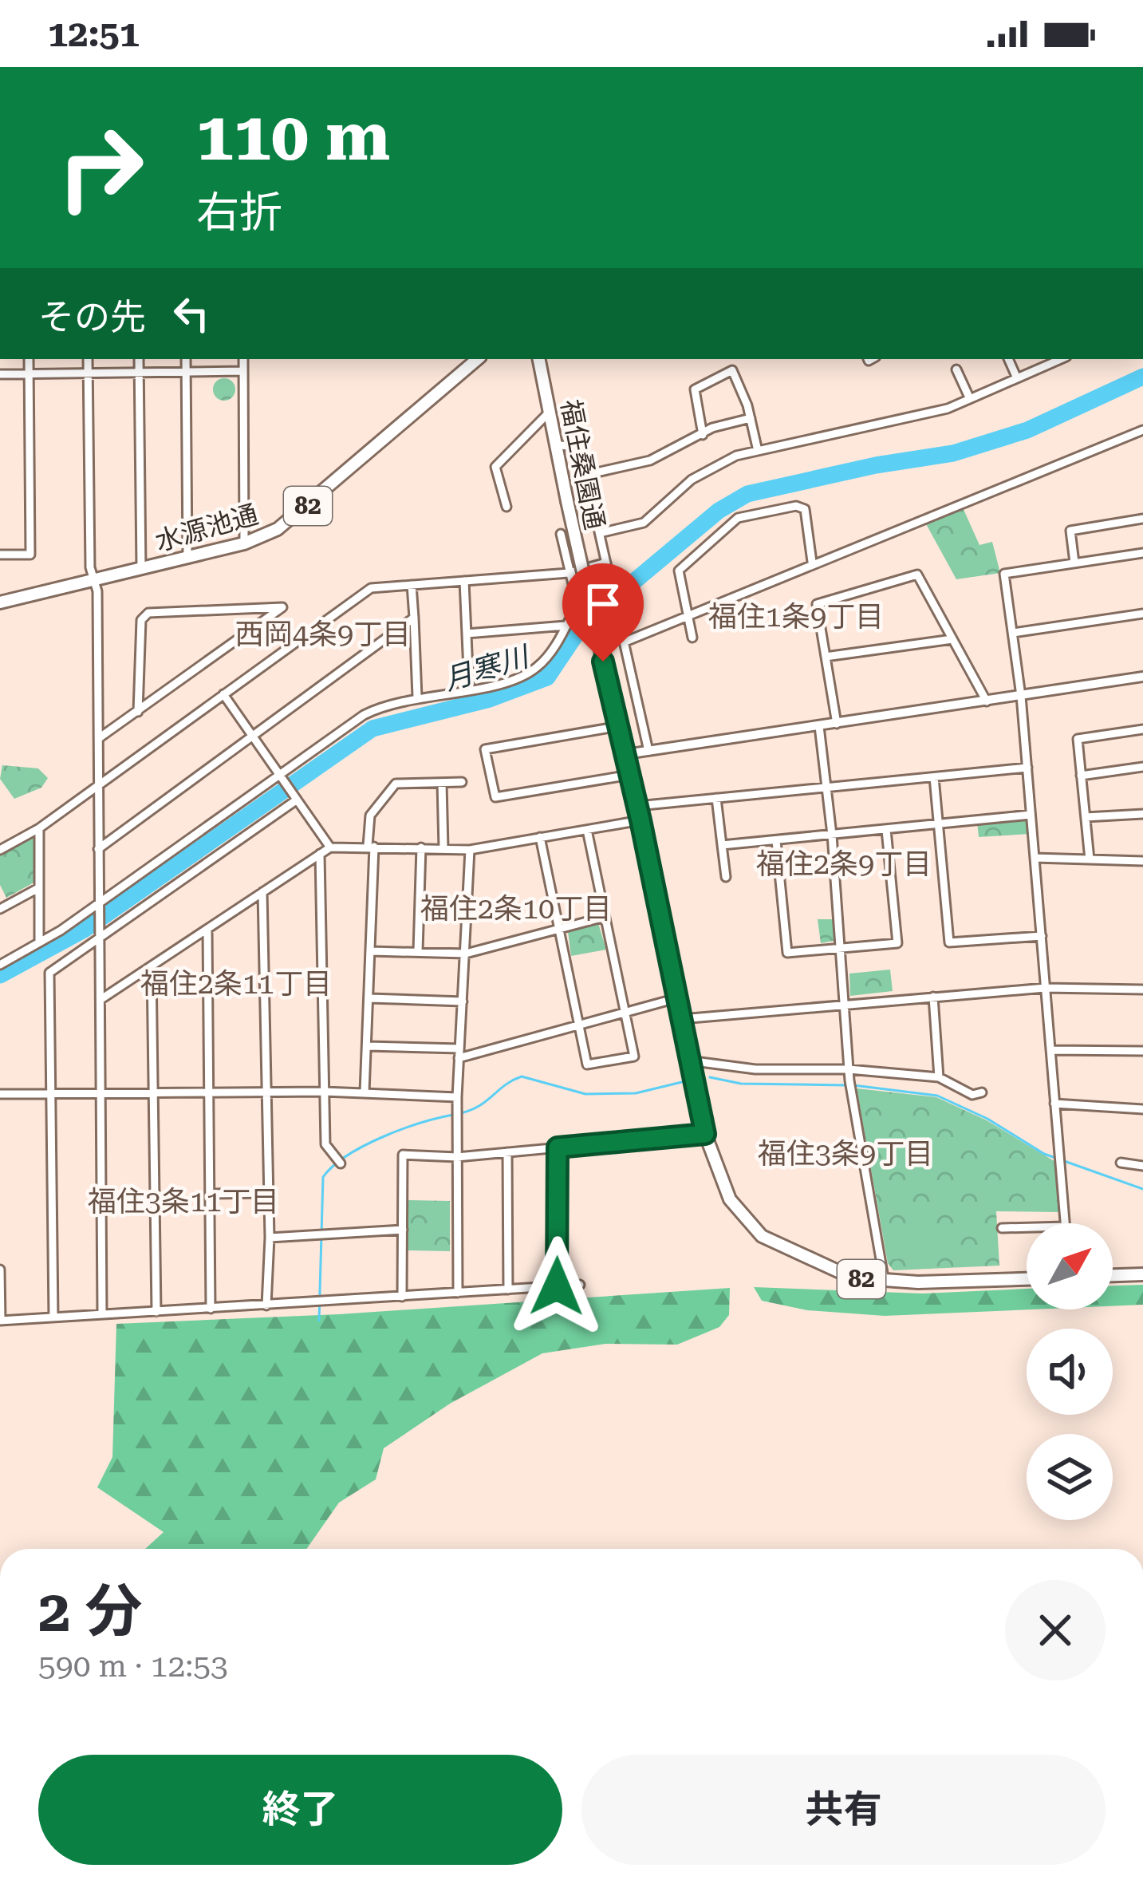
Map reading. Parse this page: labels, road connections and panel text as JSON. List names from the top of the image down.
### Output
{
  "streets": {
    "main road": ["福住桑園通", "82", "水源池通"]
  },
  "districts": [
    "福住1条9丁目",
    "西岡4条9丁目",
    "福住2条9丁目",
    "福住2条10丁目",
    "福住2条11丁目",
    "福住3条9丁目",
    "福住3条11丁目"
  ],
  "water": ["月寒川"],
  "north": "top right",
  "page": {
    "status": "12:51",
    "turn": ["110 m", "右折"],
    "then": "その先",
    "heading": ["2 分", "590 m · 12:53"],
    "buttons": ["終了", "共有"]
  }
}
